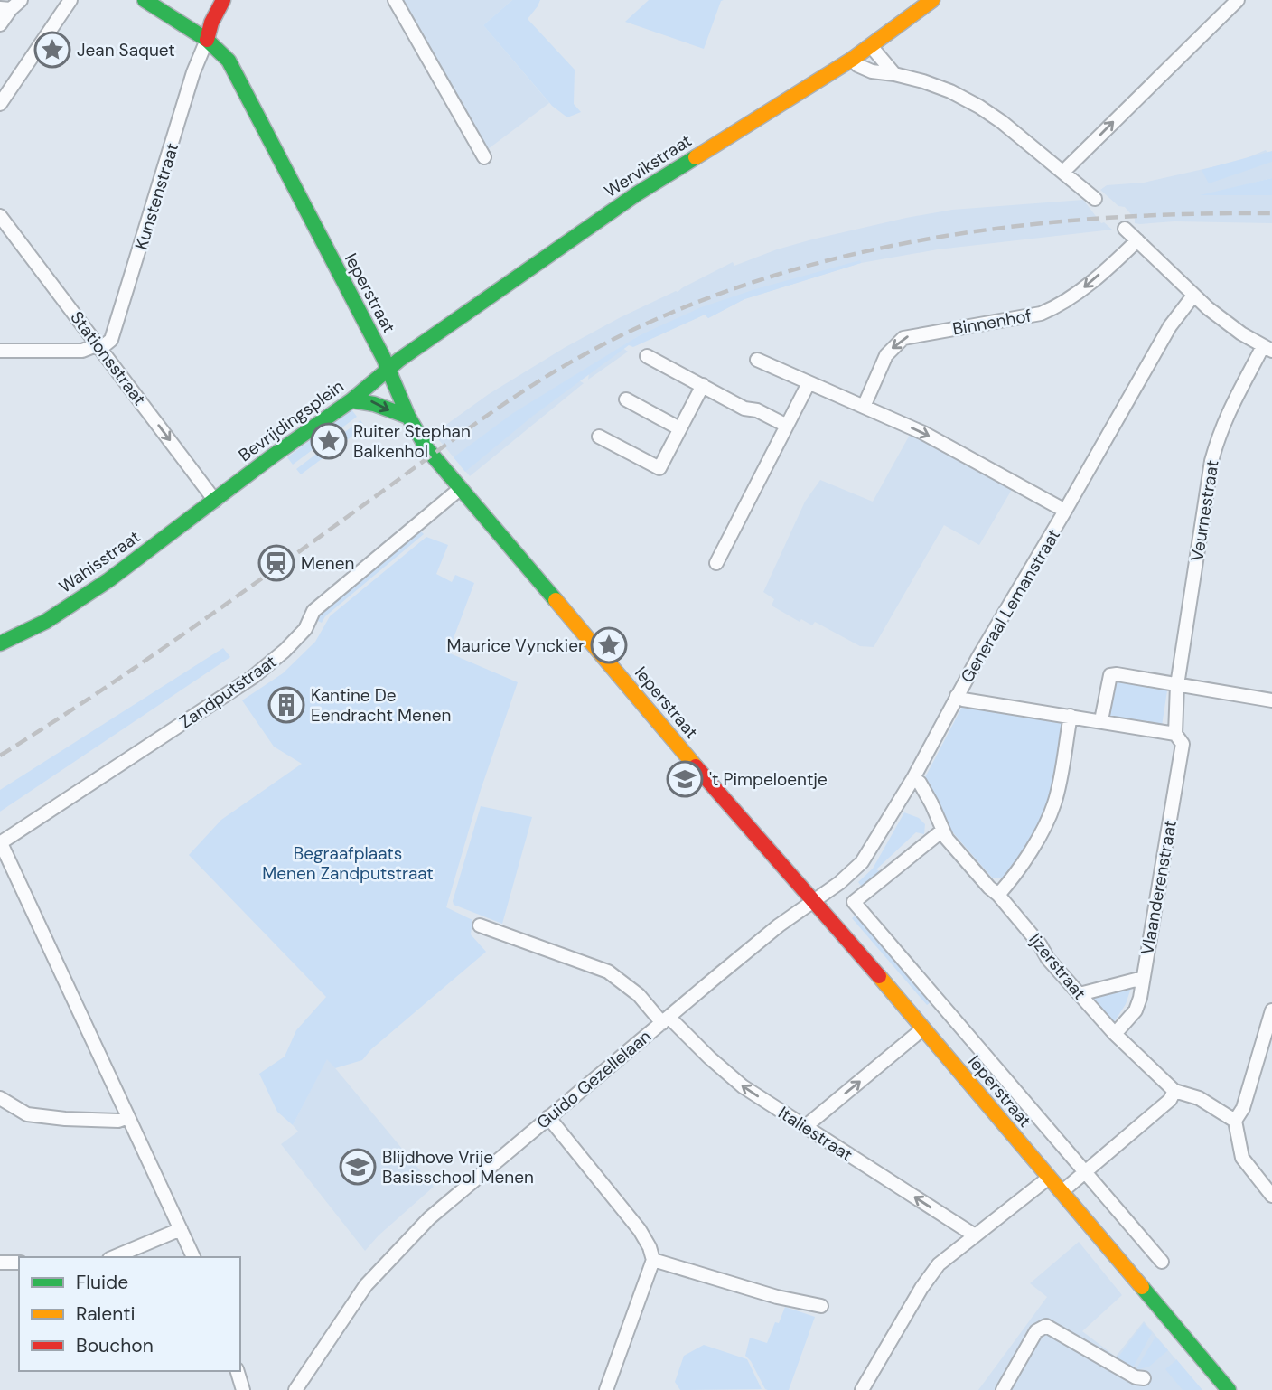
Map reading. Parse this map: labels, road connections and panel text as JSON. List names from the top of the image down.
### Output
{
  "streets": {
    "street": [
      "Wervikstraat",
      "Kunstenstraat",
      "Ieperstraat",
      "Binnenhof",
      "Stationsstraat",
      "Bevrijdingsplein",
      "Veurnestraat",
      "Wahisstraat",
      "Generaal Lemanstraat",
      "Zandputstraat",
      "Vlaanderenstraat",
      "Ijzerstraat",
      "Guido Gezellelaan",
      "Italiestraat"
    ]
  },
  "crossings": [
    ["Wervikstraat", "Ieperstraat"],
    ["Wervikstraat", "Bevrijdingsplein"],
    ["Kunstenstraat", "Ieperstraat"],
    ["Kunstenstraat", "Stationsstraat"],
    ["Ieperstraat", "Bevrijdingsplein"],
    ["Ieperstraat", "Generaal Lemanstraat"],
    ["Ieperstraat", "Zandputstraat"],
    ["Ieperstraat", "Ijzerstraat"],
    ["Ieperstraat", "Guido Gezellelaan"],
    ["Stationsstraat", "Bevrijdingsplein"],
    ["Stationsstraat", "Wahisstraat"],
    ["Bevrijdingsplein", "Wahisstraat"],
    ["Veurnestraat", "Vlaanderenstraat"],
    ["Generaal Lemanstraat", "Ijzerstraat"],
    ["Generaal Lemanstraat", "Guido Gezellelaan"],
    ["Vlaanderenstraat", "Ijzerstraat"],
    ["Guido Gezellelaan", "Italiestraat"]
  ],
  "one_way": ["Binnenhof", "Stationsstraat", "Italiestraat"],
  "parks": ["Begraafplaats Menen Zandputstraat"],
  "places": {
    "place": ["Jean Saquet", "Ruiter Stephan Balkenhol", "Maurice Vynckier"],
    "station": ["Menen"],
    "building": ["Kantine De Eendracht Menen"],
    "school or university": ["'t Pimpeloentje", "Blijdhove Vrije Basisschool Menen"]
  },
  "legend": ["Fluide", "Ralenti", "Bouchon"]
}
